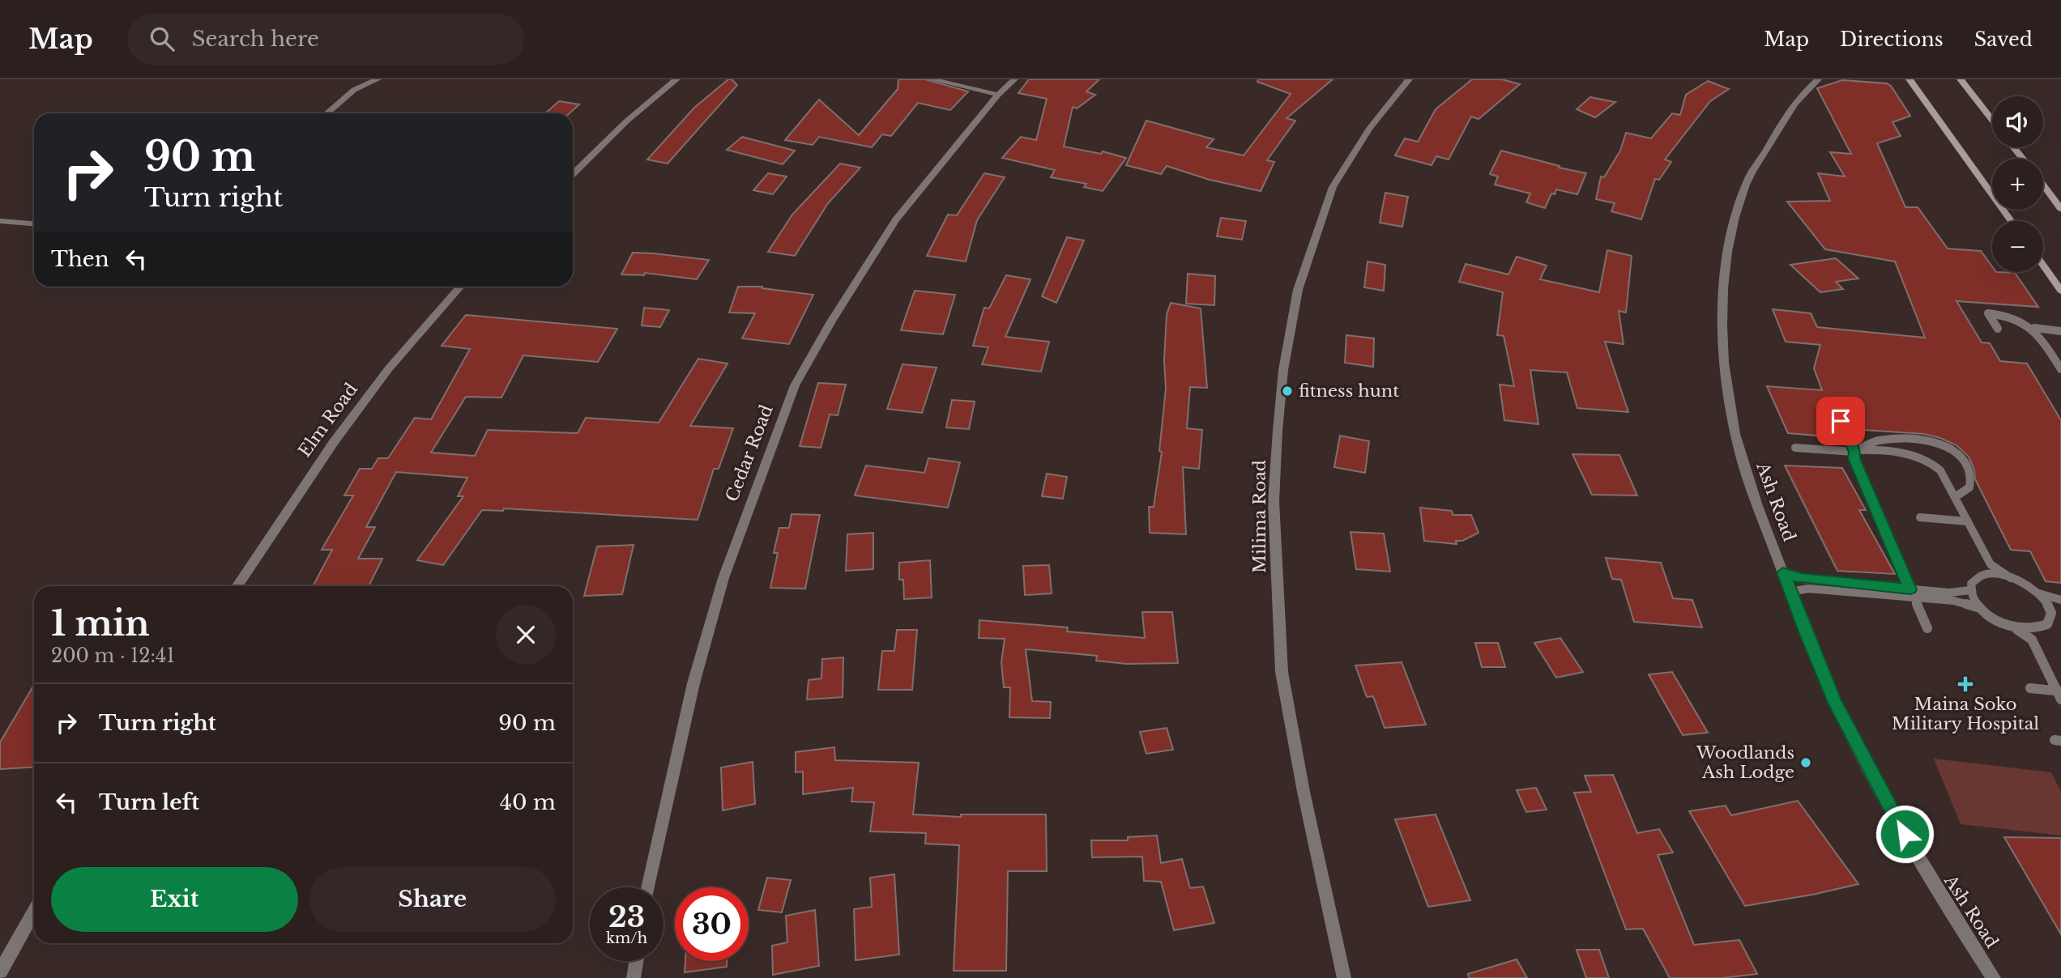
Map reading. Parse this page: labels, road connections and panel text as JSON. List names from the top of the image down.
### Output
{
  "streets": {
    "street": [
      "Elm Road",
      "Cedar Road",
      "Ash Road",
      "Milima Road"
    ]
  },
  "places": {
    "other": ["fitness hunt", "Woodlands Ash Lodge"],
    "health": ["Maina Soko Military Hospital"]
  },
  "page": {
    "header": "Map",
    "search": "Search here",
    "nav": ["Map", "Directions", "Saved"],
    "map_buttons": ["+", "−"],
    "turn": ["90 m", "Turn right"],
    "then": "Then",
    "heading": ["1 min", "200 m · 12:41"],
    "list": [
      {
        "name": "Turn right",
        "value": "90 m"
      },
      {
        "name": "Turn left",
        "value": "40 m"
      }
    ],
    "buttons": ["Exit", "Share"],
    "speed": "23 km/h",
    "limit": "30"
  }
}
